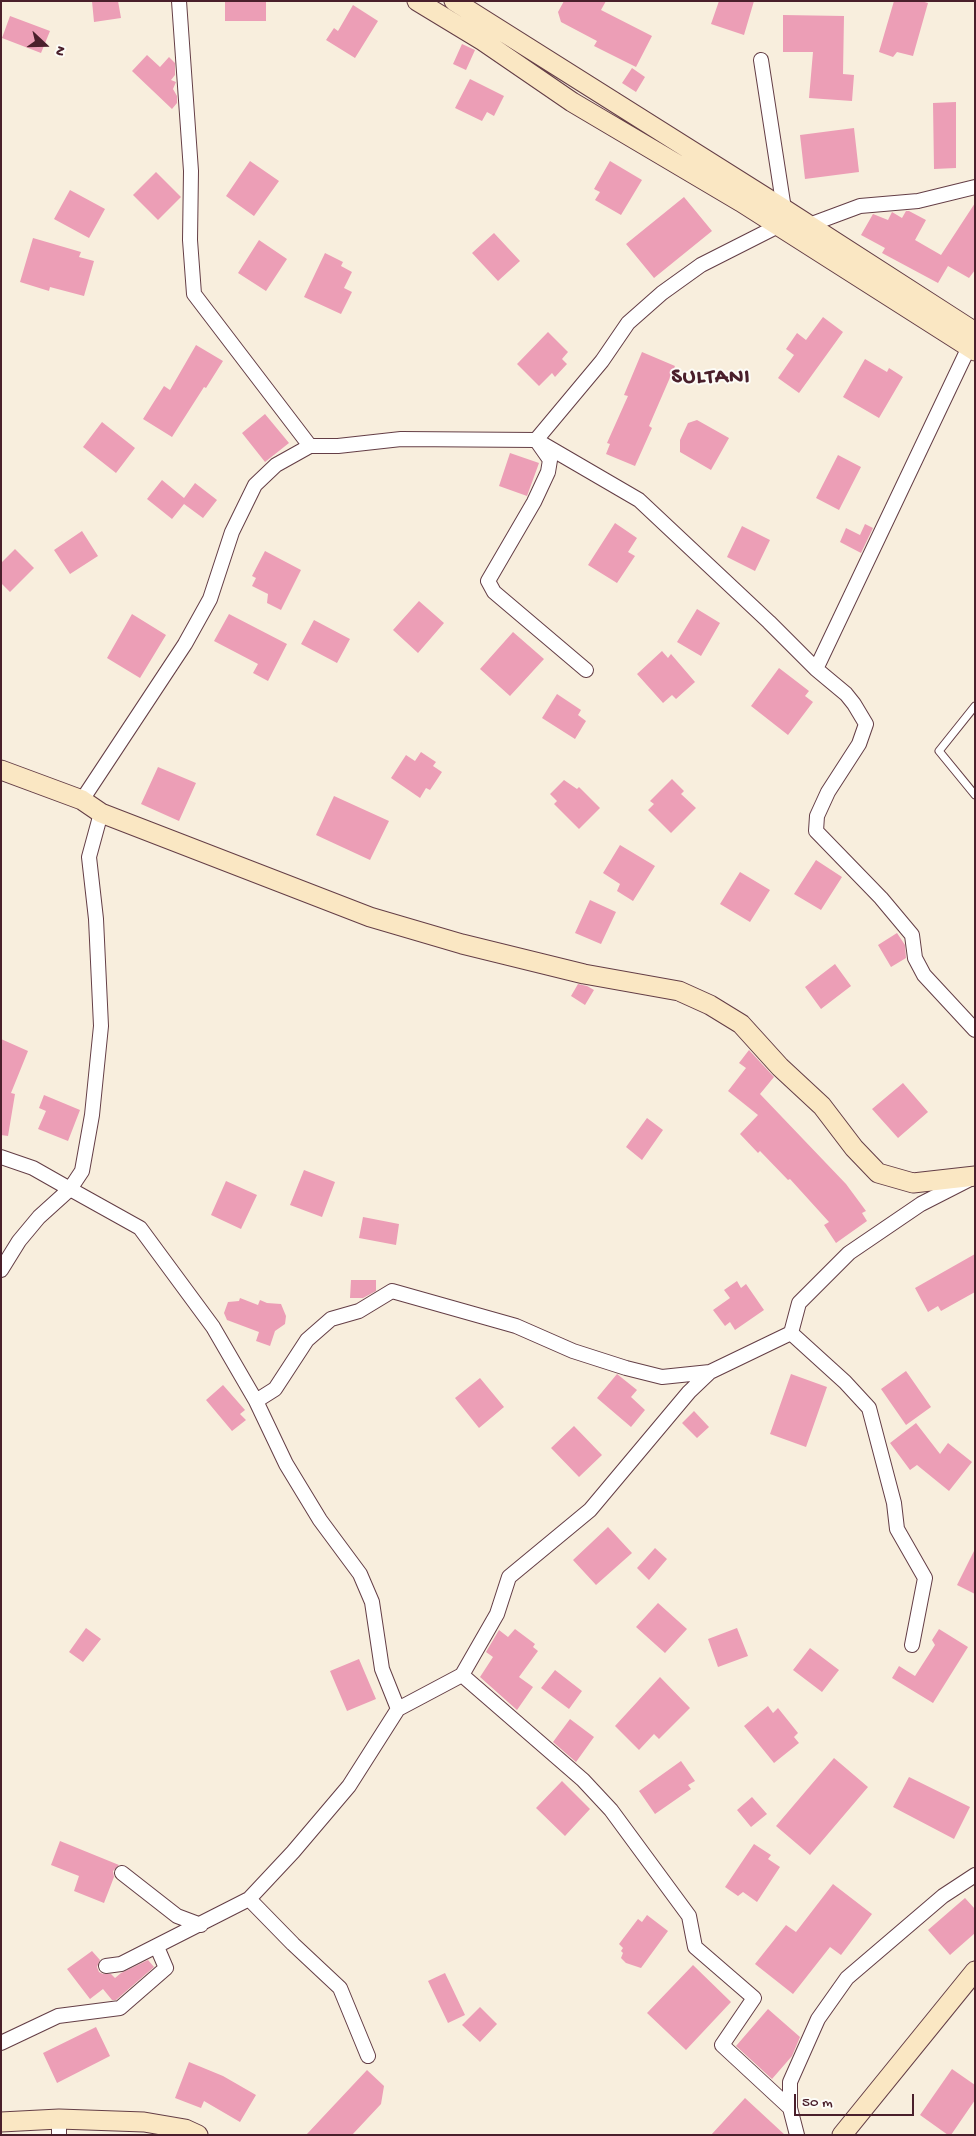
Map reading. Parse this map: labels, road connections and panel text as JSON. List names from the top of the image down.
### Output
{
  "districts": ["SULTANI"],
  "scale_bar": "50 m",
  "north": "right"
}
